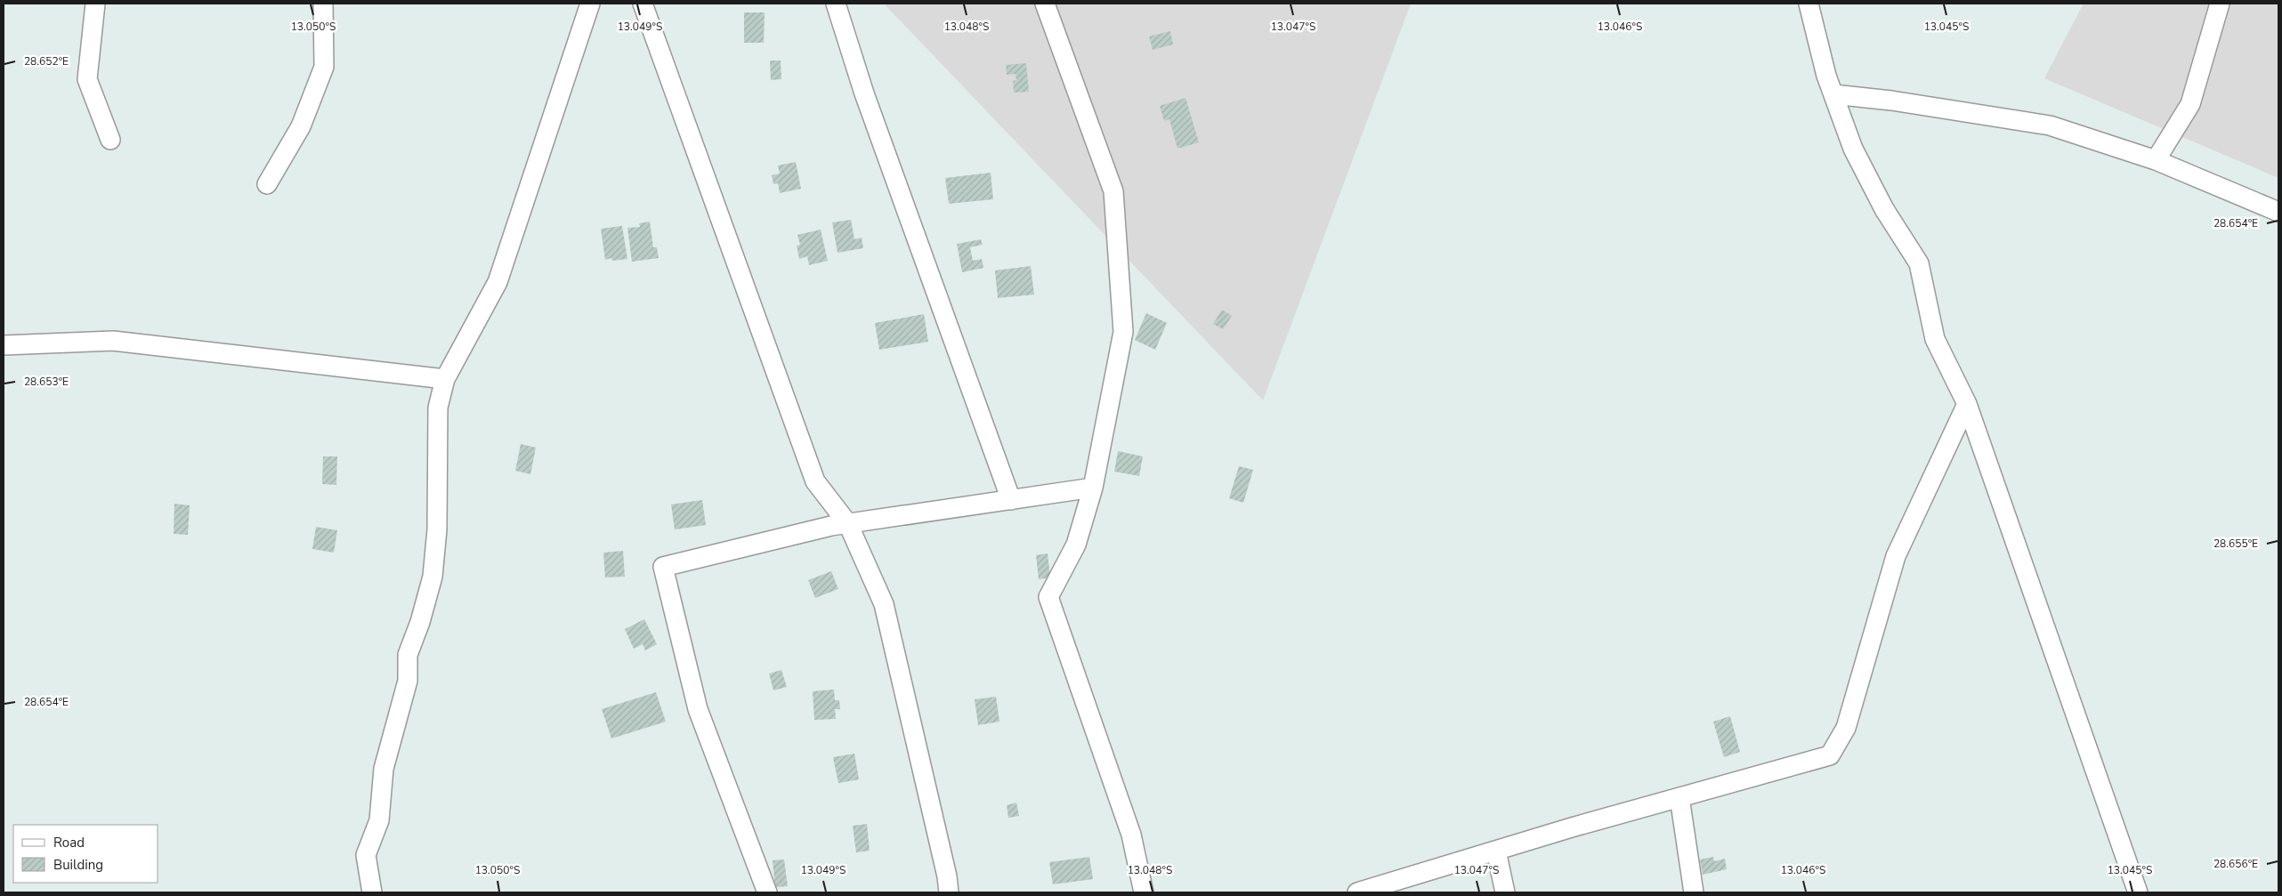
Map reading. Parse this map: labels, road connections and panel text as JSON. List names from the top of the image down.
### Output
{
  "legend": ["Road", "Building"],
  "coordinates": [
    "13.050°S",
    "13.049°S",
    "13.048°S",
    "13.047°S",
    "13.046°S",
    "13.045°S",
    "28.652°E",
    "28.654°E",
    "28.653°E",
    "28.655°E",
    "28.656°E"
  ]
}
